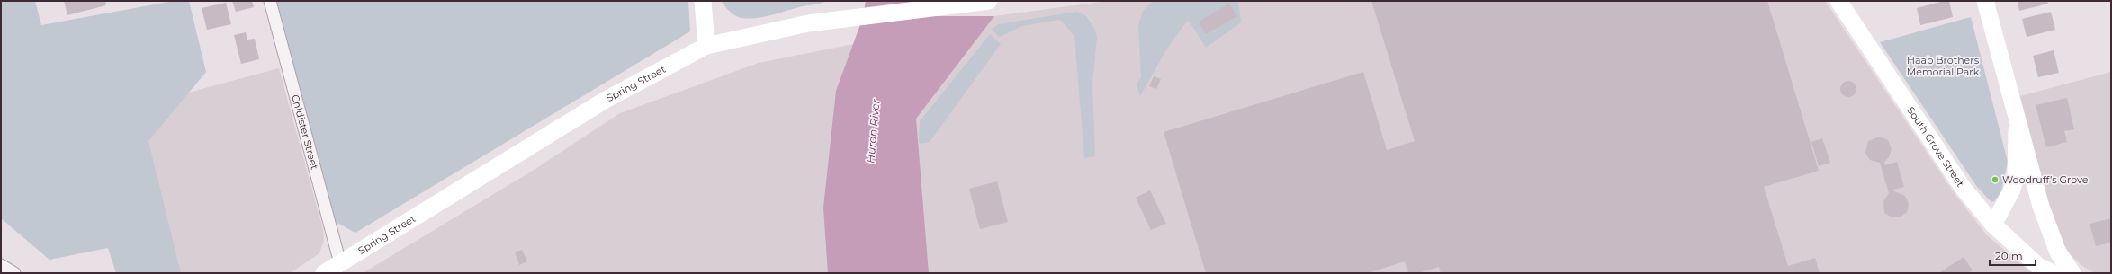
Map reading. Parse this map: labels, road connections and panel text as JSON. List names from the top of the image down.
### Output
{
  "streets": {
    "main road": ["Spring Street", "South Grove Street"],
    "street": ["Chidister Street"]
  },
  "crossings": [
    ["Spring Street", "Chidister Street"]
  ],
  "water": ["Huron River"],
  "parks": ["Haab Brothers Memorial Park"],
  "places": ["Woodruff’s Grove"],
  "scale_bar": "20 m"
}
